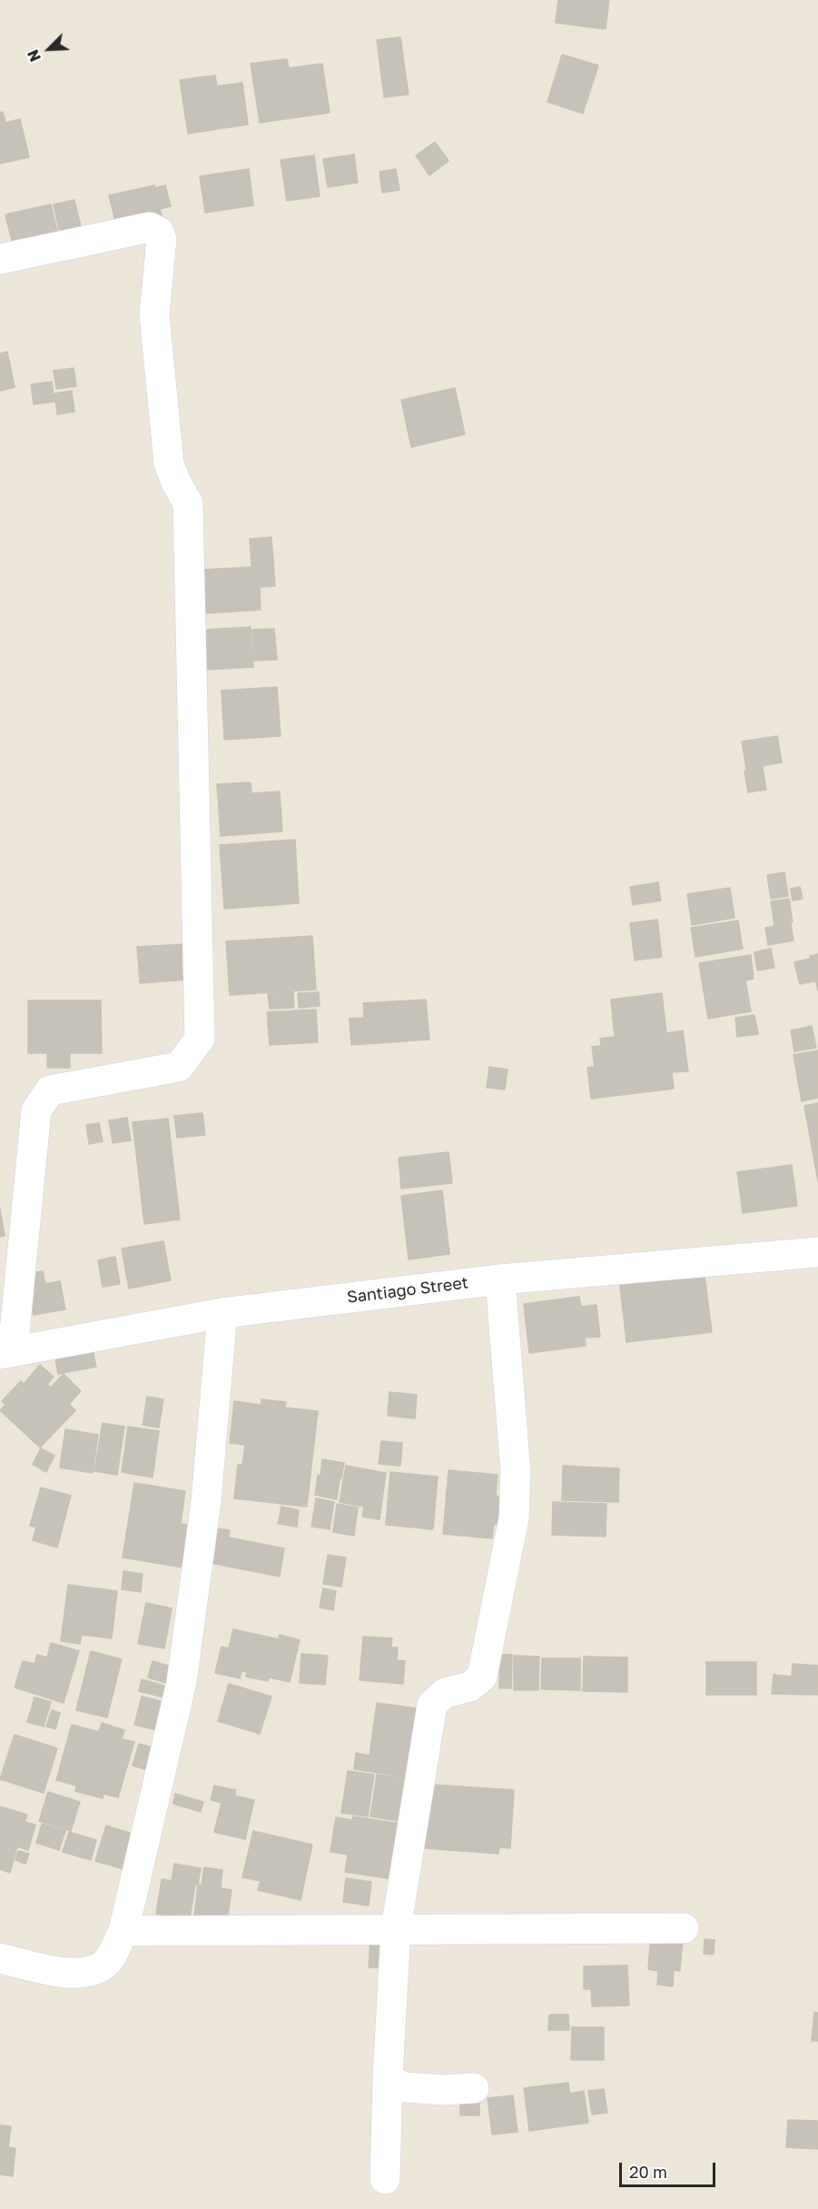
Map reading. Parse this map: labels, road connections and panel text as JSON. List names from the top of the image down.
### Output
{
  "streets": {
    "street": ["Santiago Street"]
  },
  "scale_bar": "20 m",
  "north": "bottom left"
}
